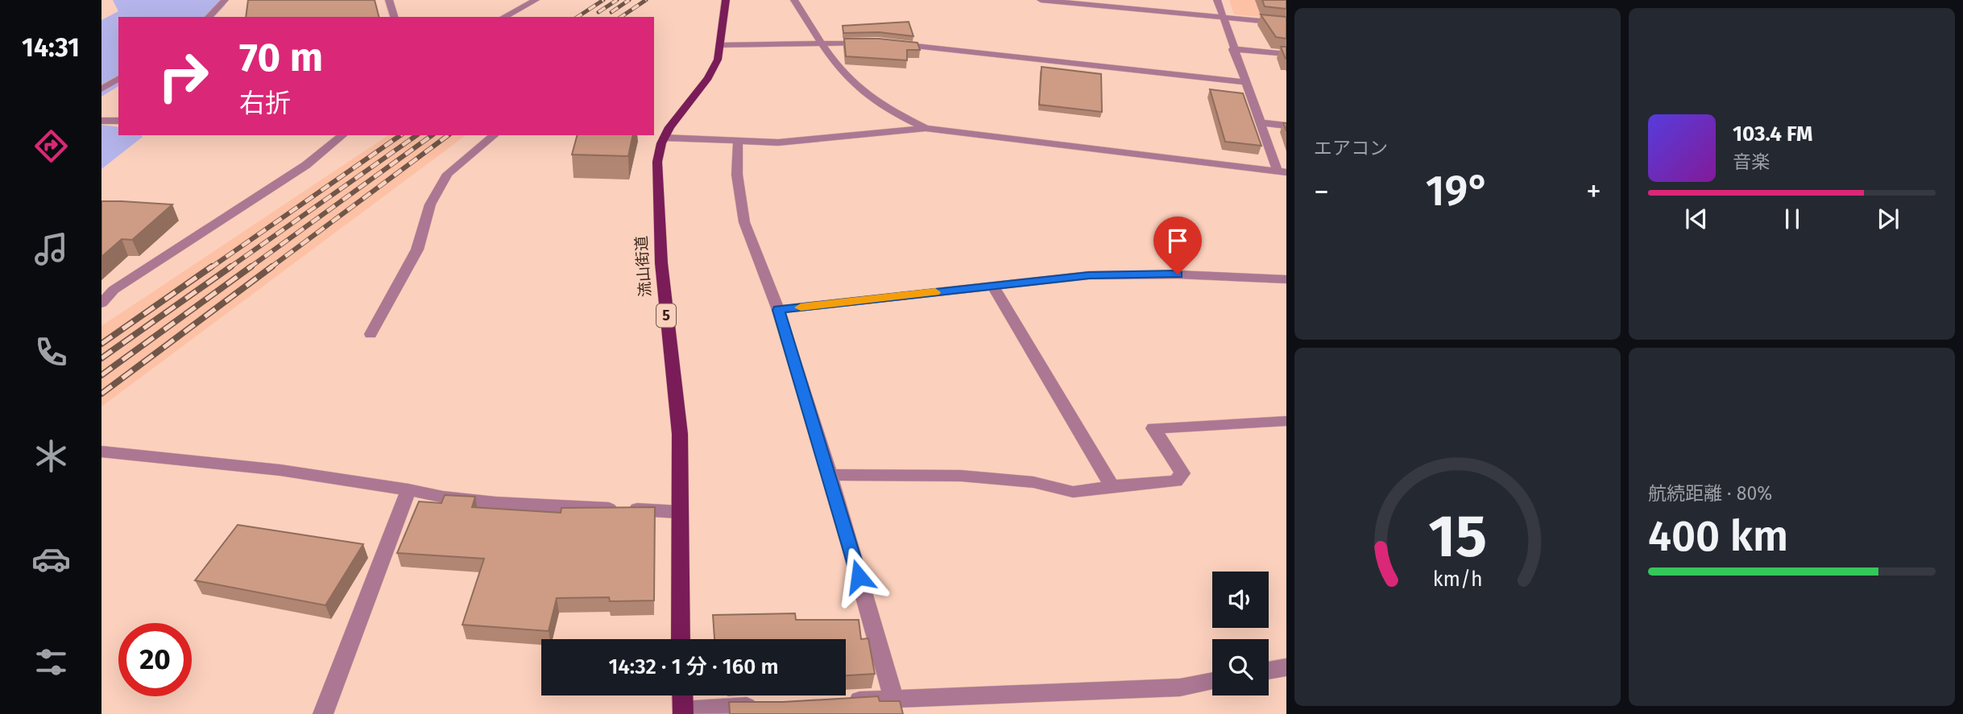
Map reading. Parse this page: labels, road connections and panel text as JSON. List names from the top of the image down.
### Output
{
  "streets": {
    "main road": ["流山街道", "5"]
  },
  "page": {
    "tabs": "14:31",
    "tile": [
      "エアコン",
      ["航続距離 · 80%", "400 km"]
    ],
    "turn": ["70 m", "右折"],
    "song": ["103.4 FM", "音楽"],
    "heat": ["−", "19°", "+"],
    "limit": "20",
    "trip": "14:32 · 1 分 · 160 m",
    "gauge": ["15", "km/h"]
  }
}
